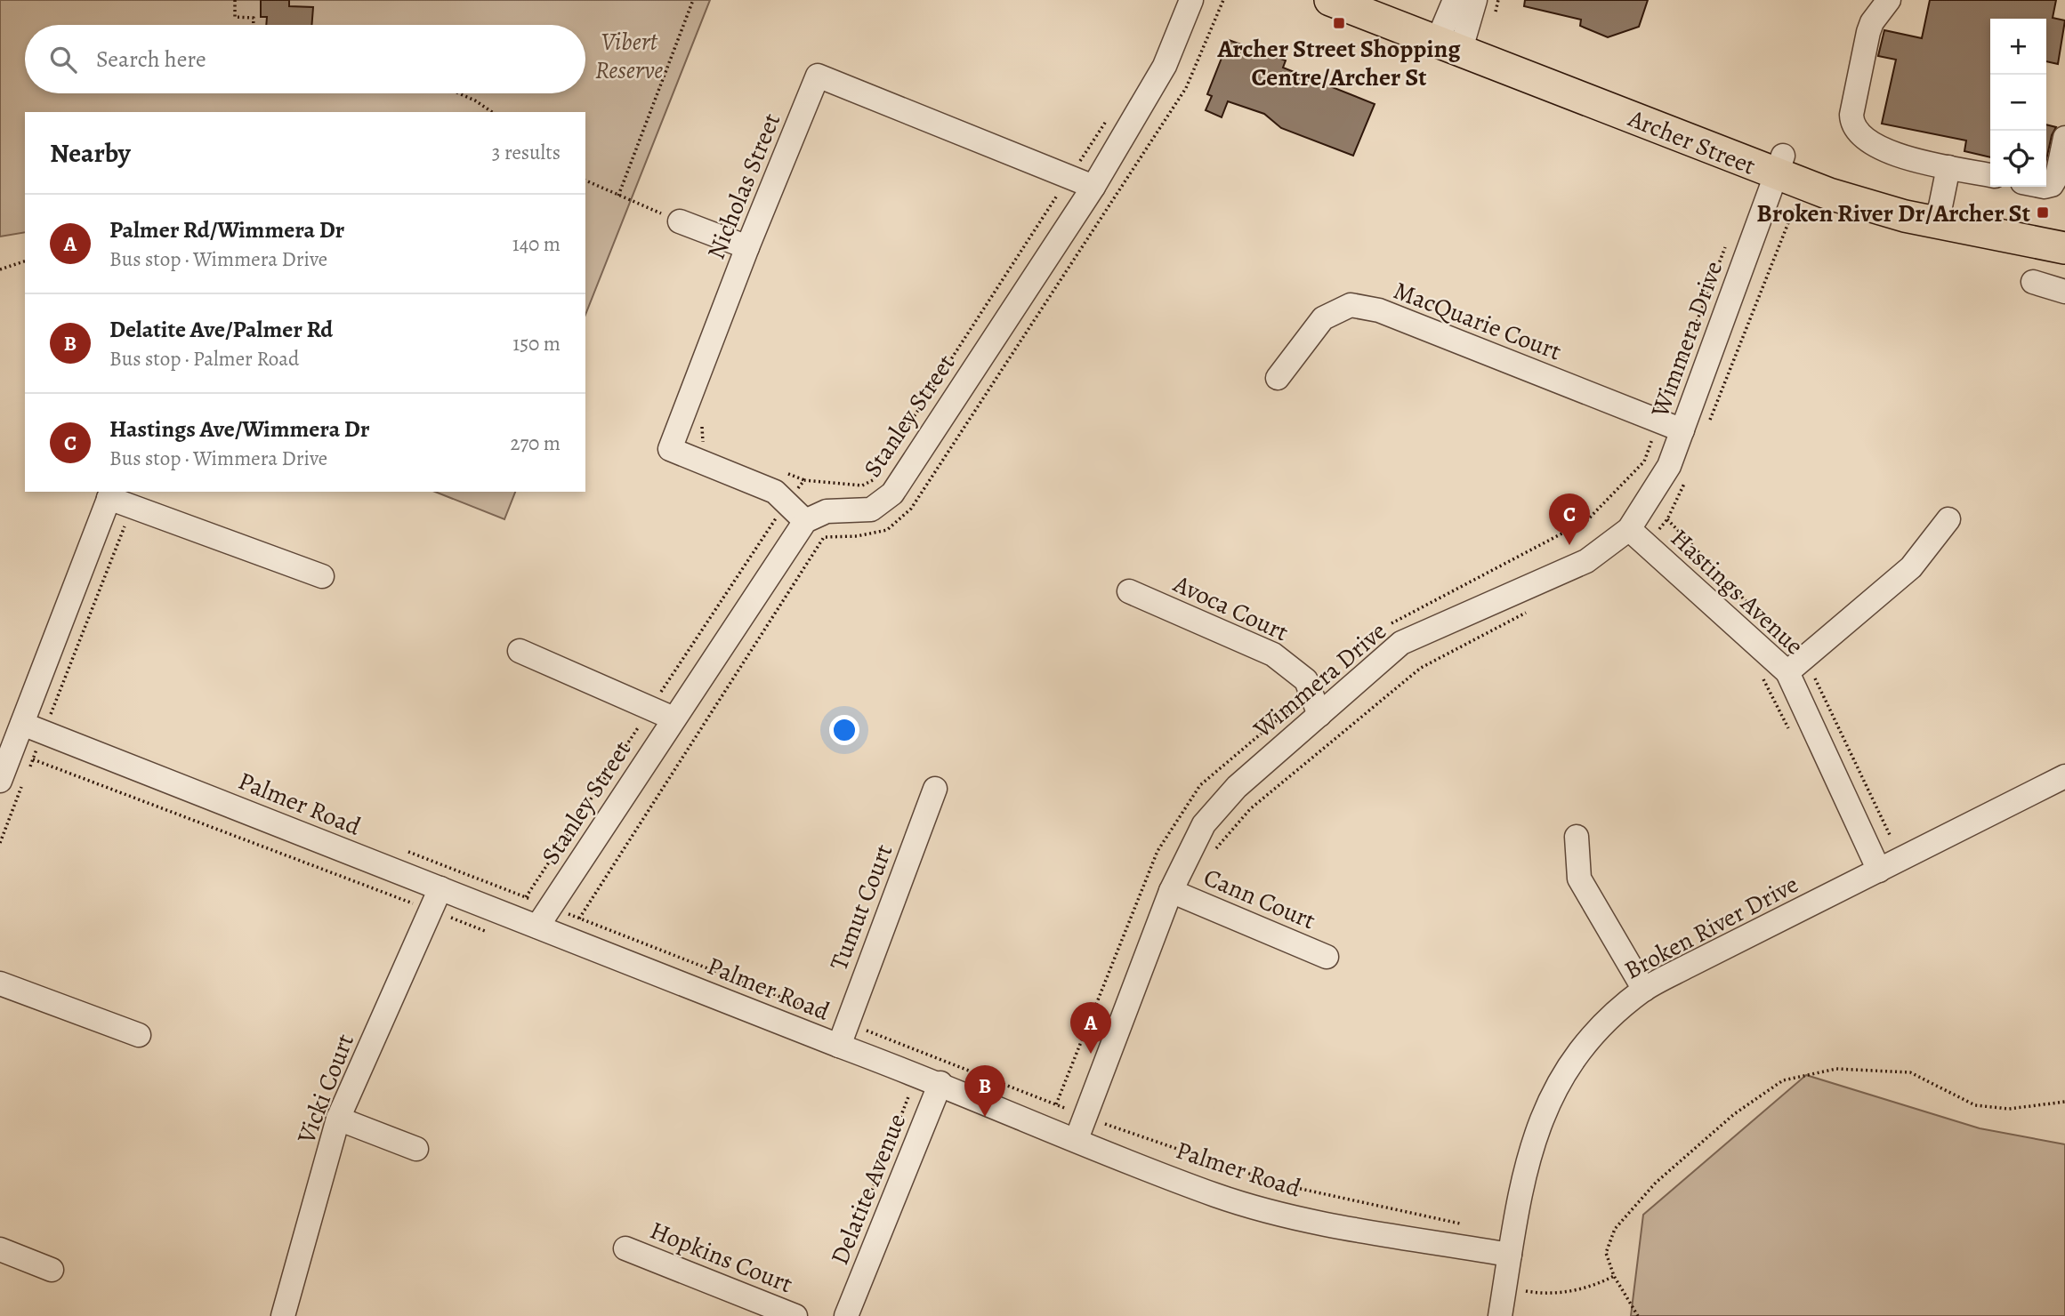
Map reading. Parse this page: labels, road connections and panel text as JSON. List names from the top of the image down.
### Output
{
  "streets": {
    "main road": ["Archer Street"],
    "street": [
      "Nicholas Street",
      "MacQuarie Court",
      "Wimmera Drive",
      "Stanley Street",
      "Hastings Avenue",
      "Avoca Court",
      "Palmer Road",
      "Cann Court",
      "Tumut Court",
      "Broken River Drive",
      "Vicki Court",
      "Delatite Avenue",
      "Hopkins Court"
    ]
  },
  "crossings": [
    ["Archer Street", "Wimmera Drive"],
    ["Nicholas Street", "Stanley Street"],
    ["MacQuarie Court", "Wimmera Drive"],
    ["Wimmera Drive", "Hastings Avenue"],
    ["Wimmera Drive", "Avoca Court"],
    ["Wimmera Drive", "Palmer Road"],
    ["Wimmera Drive", "Cann Court"],
    ["Stanley Street", "Palmer Road"],
    ["Hastings Avenue", "Broken River Drive"],
    ["Palmer Road", "Tumut Court"],
    ["Palmer Road", "Broken River Drive"],
    ["Palmer Road", "Vicki Court"],
    ["Palmer Road", "Delatite Avenue"]
  ],
  "parks": ["Vibert Reserve"],
  "places": {
    "transit": ["Archer Street Shopping Centre/Archer St", "Broken River Dr/Archer St"]
  },
  "page": {
    "map_buttons": ["+", "−"],
    "search": "Search here",
    "heading": ["Nearby", "3 results"],
    "list": [
      {
        "mark": "A",
        "name": "Palmer Rd/Wimmera Dr",
        "note": "Bus stop · Wimmera Drive",
        "value": "140 m"
      },
      {
        "mark": "B",
        "name": "Delatite Ave/Palmer Rd",
        "note": "Bus stop · Palmer Road",
        "value": "150 m"
      },
      {
        "mark": "C",
        "name": "Hastings Ave/Wimmera Dr",
        "note": "Bus stop · Wimmera Drive",
        "value": "270 m"
      }
    ],
    "pins": ["C", "A", "B"]
  }
}
